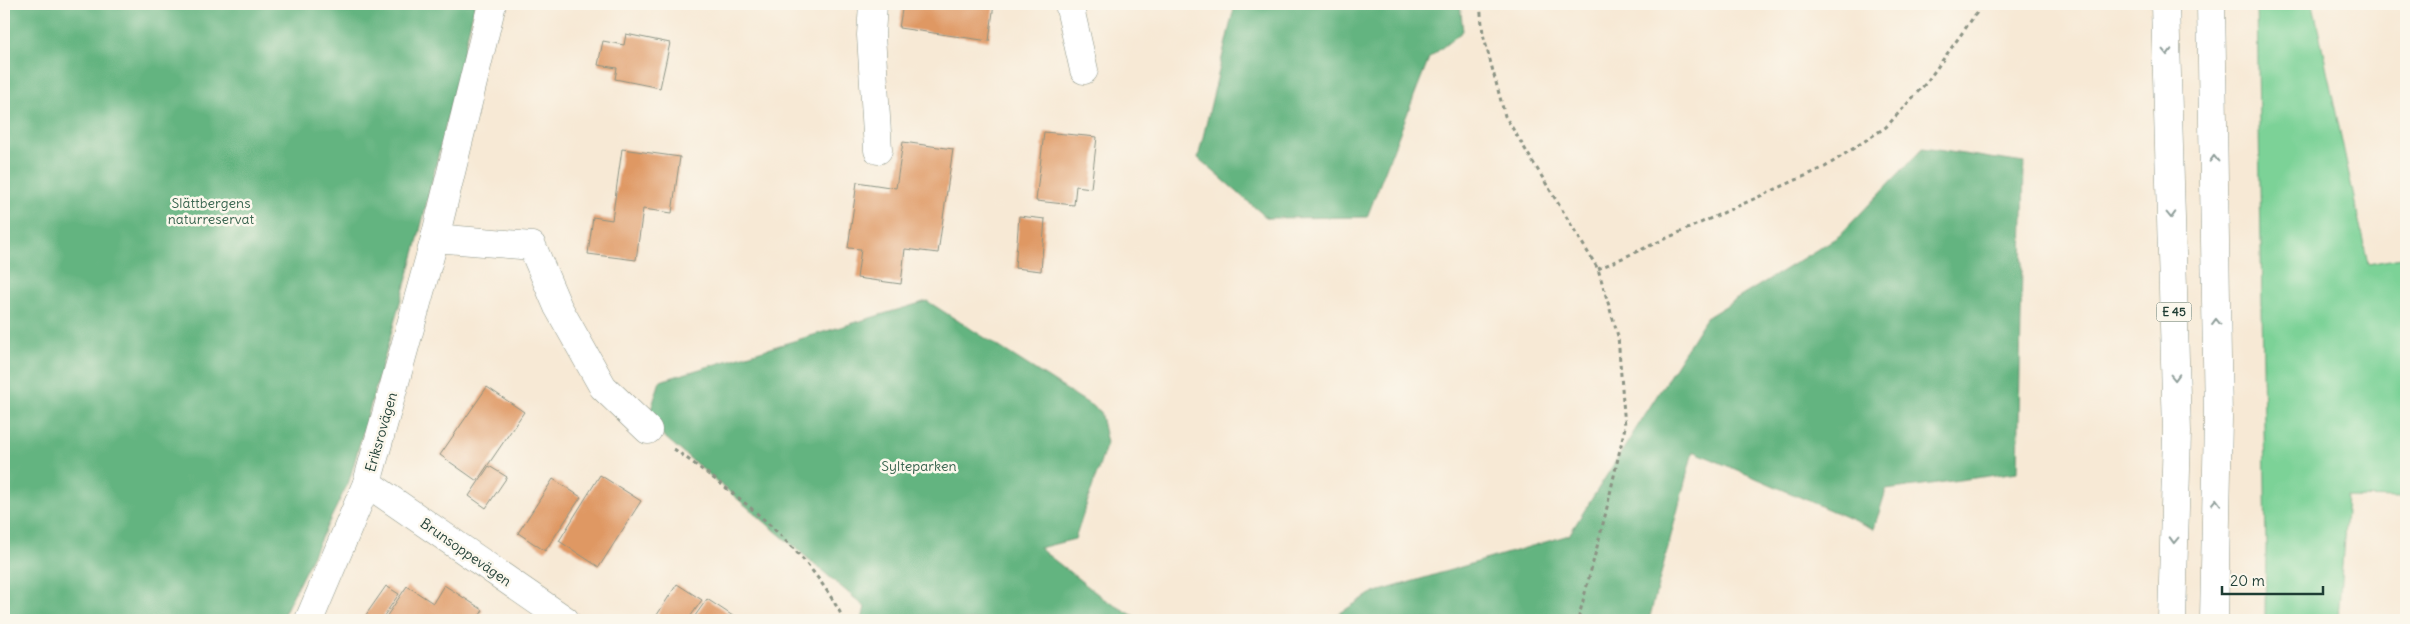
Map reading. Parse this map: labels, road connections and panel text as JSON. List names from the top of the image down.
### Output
{
  "streets": {
    "main road": ["E 45", "Eriksrovägen", "Brunsoppevägen"]
  },
  "crossings": [
    ["Eriksrovägen", "Brunsoppevägen"]
  ],
  "parks": ["Slättbergens naturreservat", "Sylteparken"],
  "scale_bar": "20 m"
}
